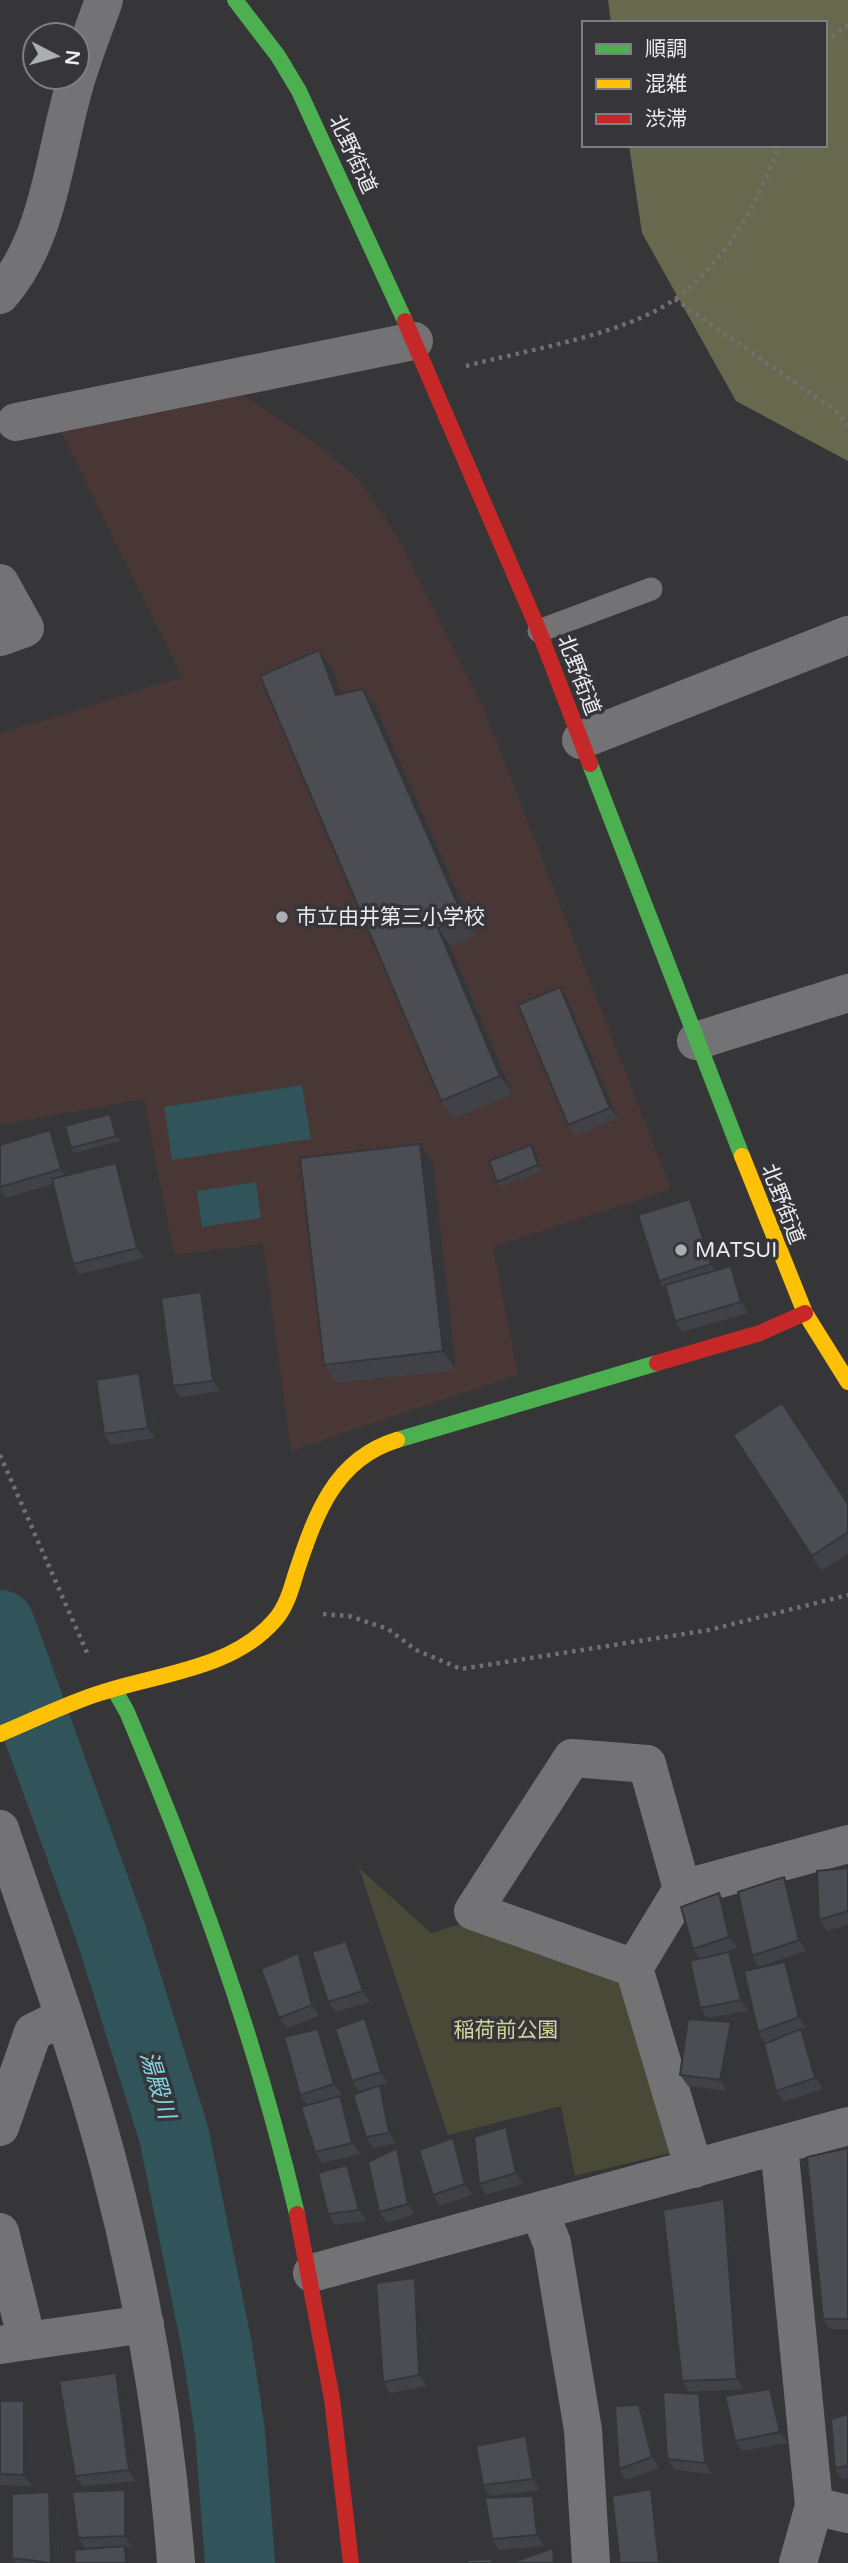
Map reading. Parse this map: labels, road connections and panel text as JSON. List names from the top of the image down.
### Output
{
  "streets": {
    "street": ["北野街道"]
  },
  "water": ["湯殿川"],
  "parks": ["稲荷前公園"],
  "places": ["市立由井第三小学校", "MATSUI"],
  "legend": ["順調", "混雑", "渋滞"],
  "north": "right"
}
